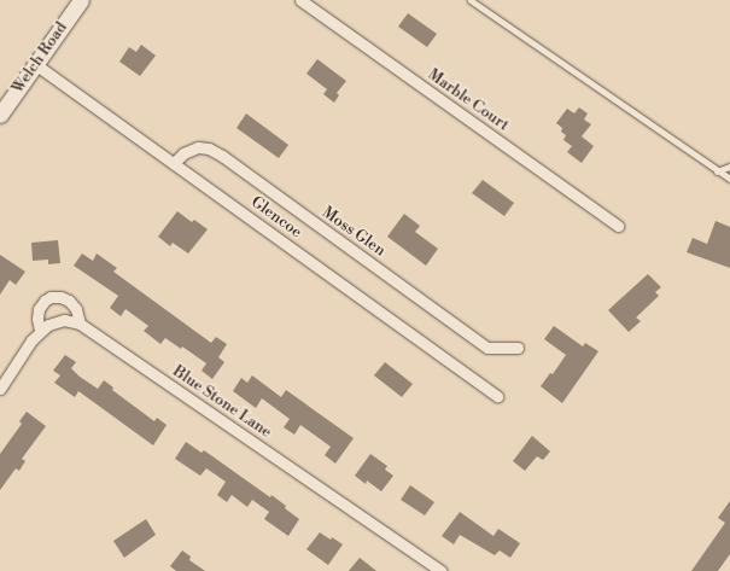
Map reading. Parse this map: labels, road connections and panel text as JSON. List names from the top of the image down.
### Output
{
  "streets": {
    "street": [
      "Welch Road",
      "Marble Court",
      "Glencoe",
      "Moss Glen",
      "Blue Stone Lane"
    ]
  },
  "crossings": [
    ["Welch Road", "Glencoe"],
    ["Glencoe", "Moss Glen"]
  ]
}
